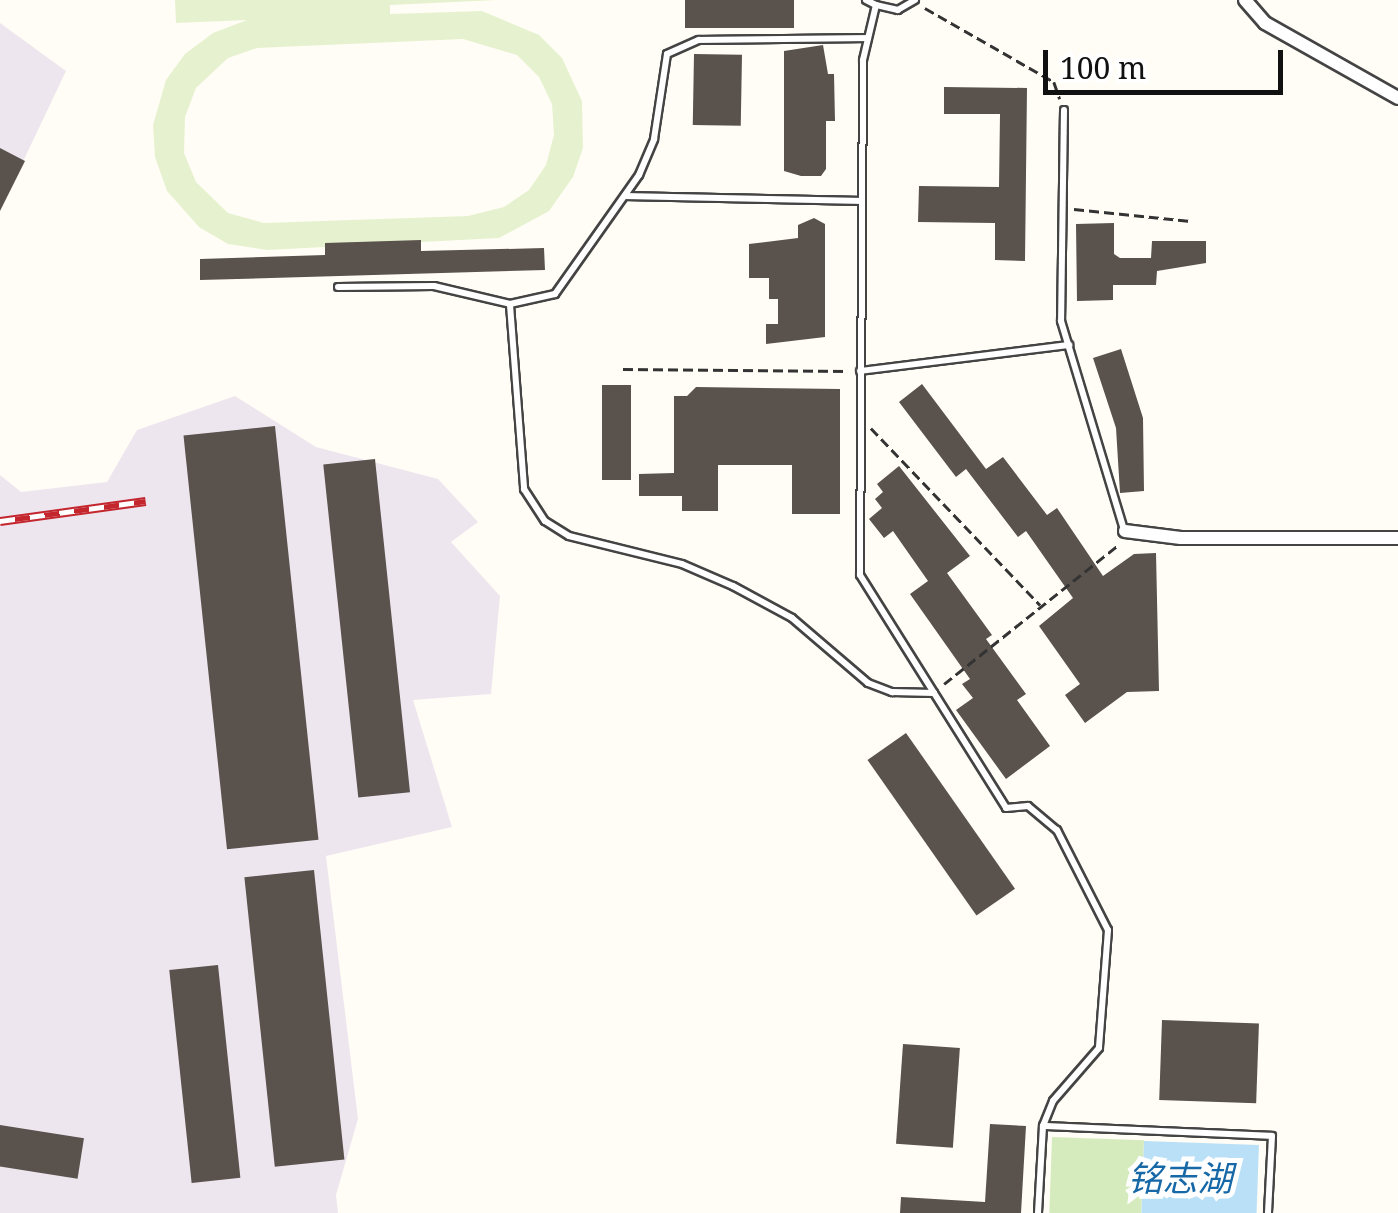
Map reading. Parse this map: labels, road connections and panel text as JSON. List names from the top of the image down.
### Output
{
  "water": ["铭志湖"],
  "scale_bar": "100 m"
}
